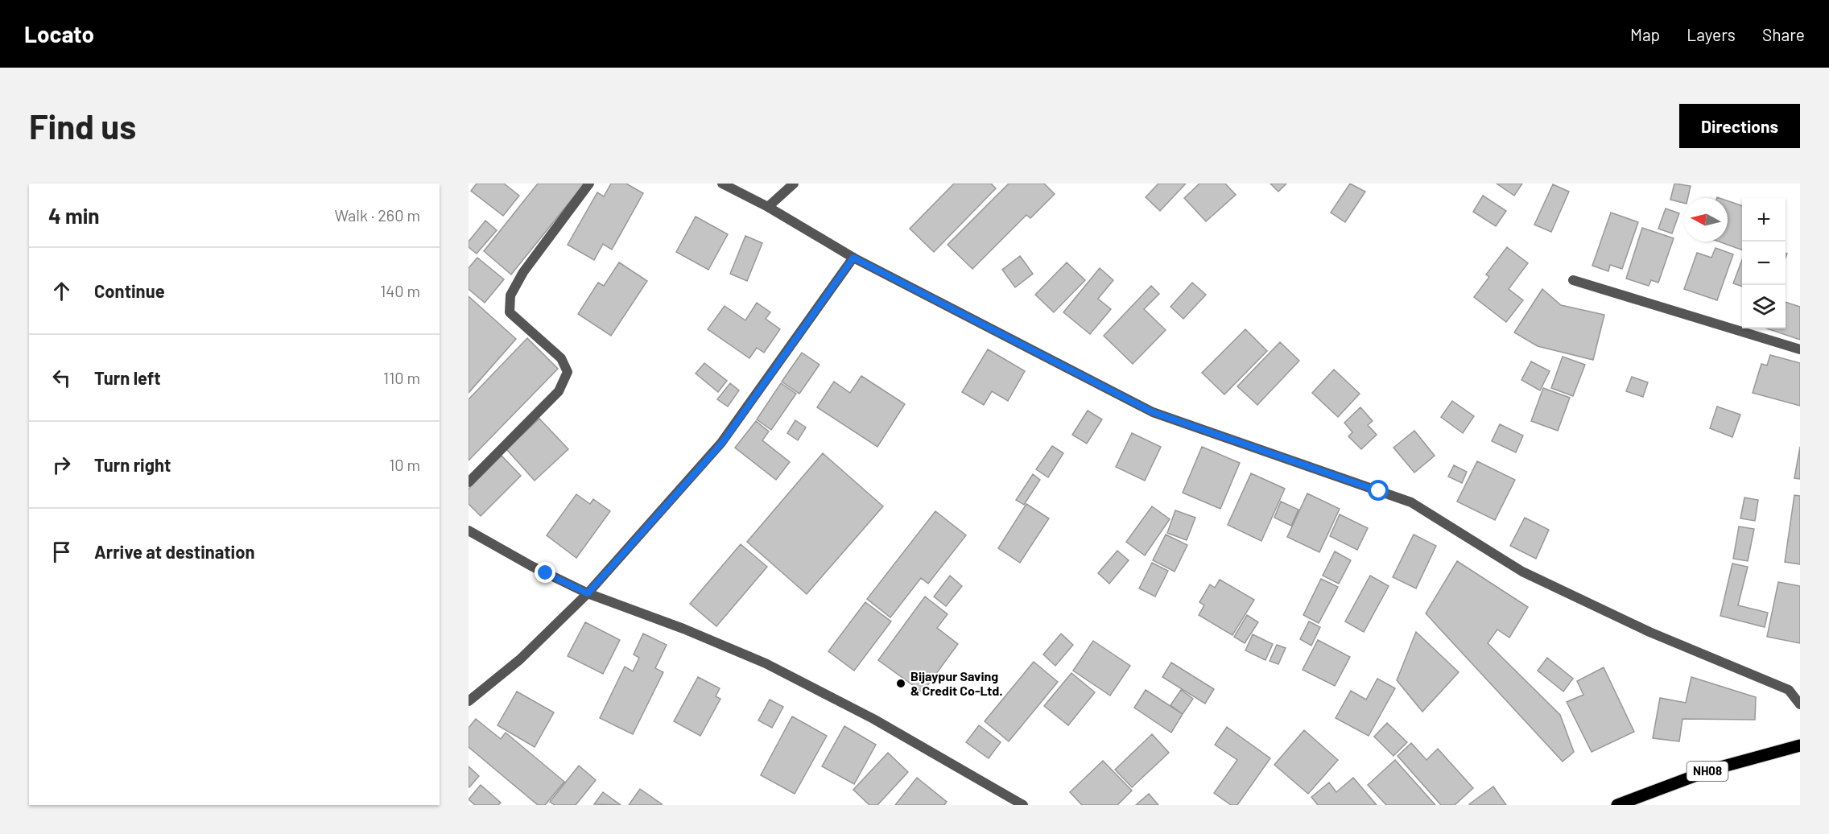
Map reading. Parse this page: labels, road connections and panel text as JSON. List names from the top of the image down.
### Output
{
  "streets": {
    "main road": ["NH08"]
  },
  "places": ["Bijaypur Saving & Credit Co-Ltd."],
  "north": "left",
  "page": {
    "header": "Locato",
    "nav": ["Map", "Layers", "Share"],
    "buttons": "Directions",
    "title": "Find us",
    "heading": ["4 min", "Walk · 260 m"],
    "map_buttons": ["+", "−"],
    "list": [
      ["Continue", "140 m"],
      ["Turn left", "110 m"],
      ["Turn right", "10 m"],
      "Arrive at destination"
    ]
  }
}
